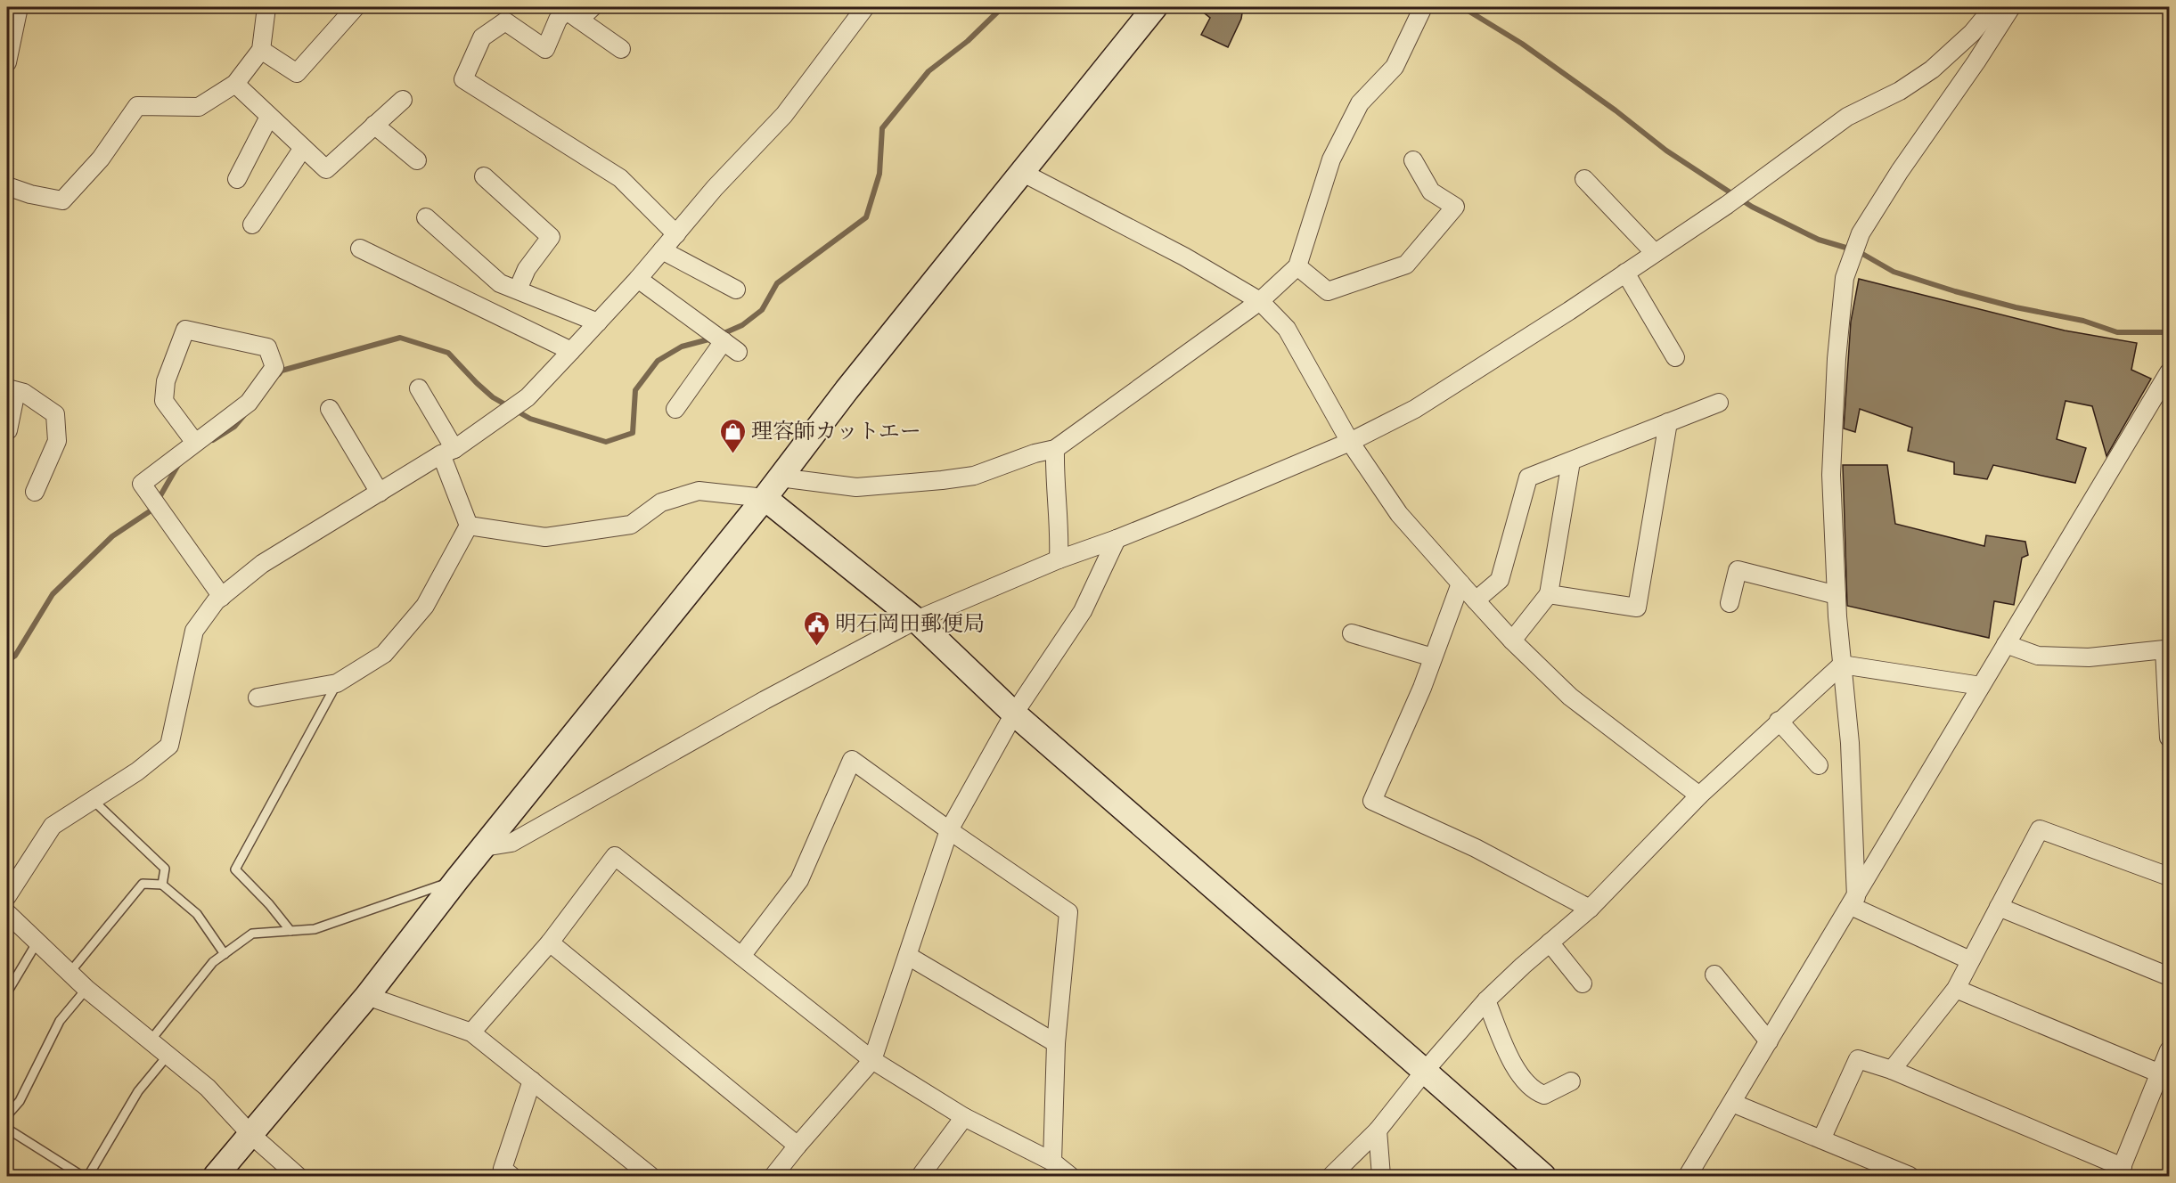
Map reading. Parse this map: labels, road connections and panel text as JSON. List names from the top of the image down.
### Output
{
  "places": {
    "shop": ["理容師カットエー"],
    "public building": ["明石岡田郵便局"]
  }
}
